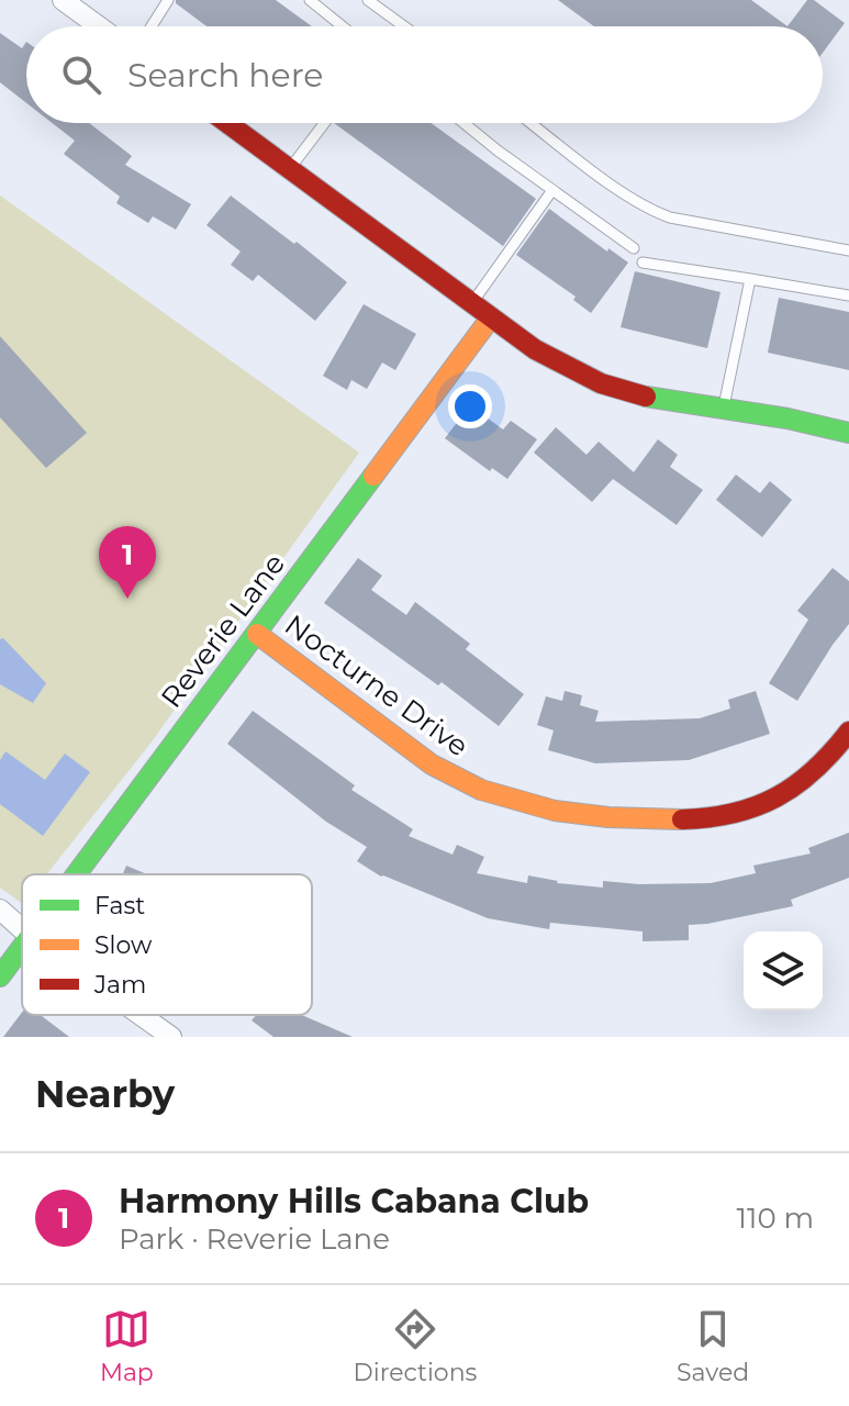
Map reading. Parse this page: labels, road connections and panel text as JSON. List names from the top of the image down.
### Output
{
  "streets": {
    "street": ["Reverie Lane", "Nocturne Drive"]
  },
  "crossings": [
    ["Reverie Lane", "Nocturne Drive"]
  ],
  "legend": ["Fast", "Slow", "Jam"],
  "page": {
    "search": "Search here",
    "pins": "1",
    "heading": "Nearby",
    "list": [
      {
        "mark": "1",
        "name": "Harmony Hills Cabana Club",
        "note": "Park · Reverie Lane",
        "value": "110 m"
      }
    ],
    "nav": ["Map", "Directions", "Saved"]
  }
}
